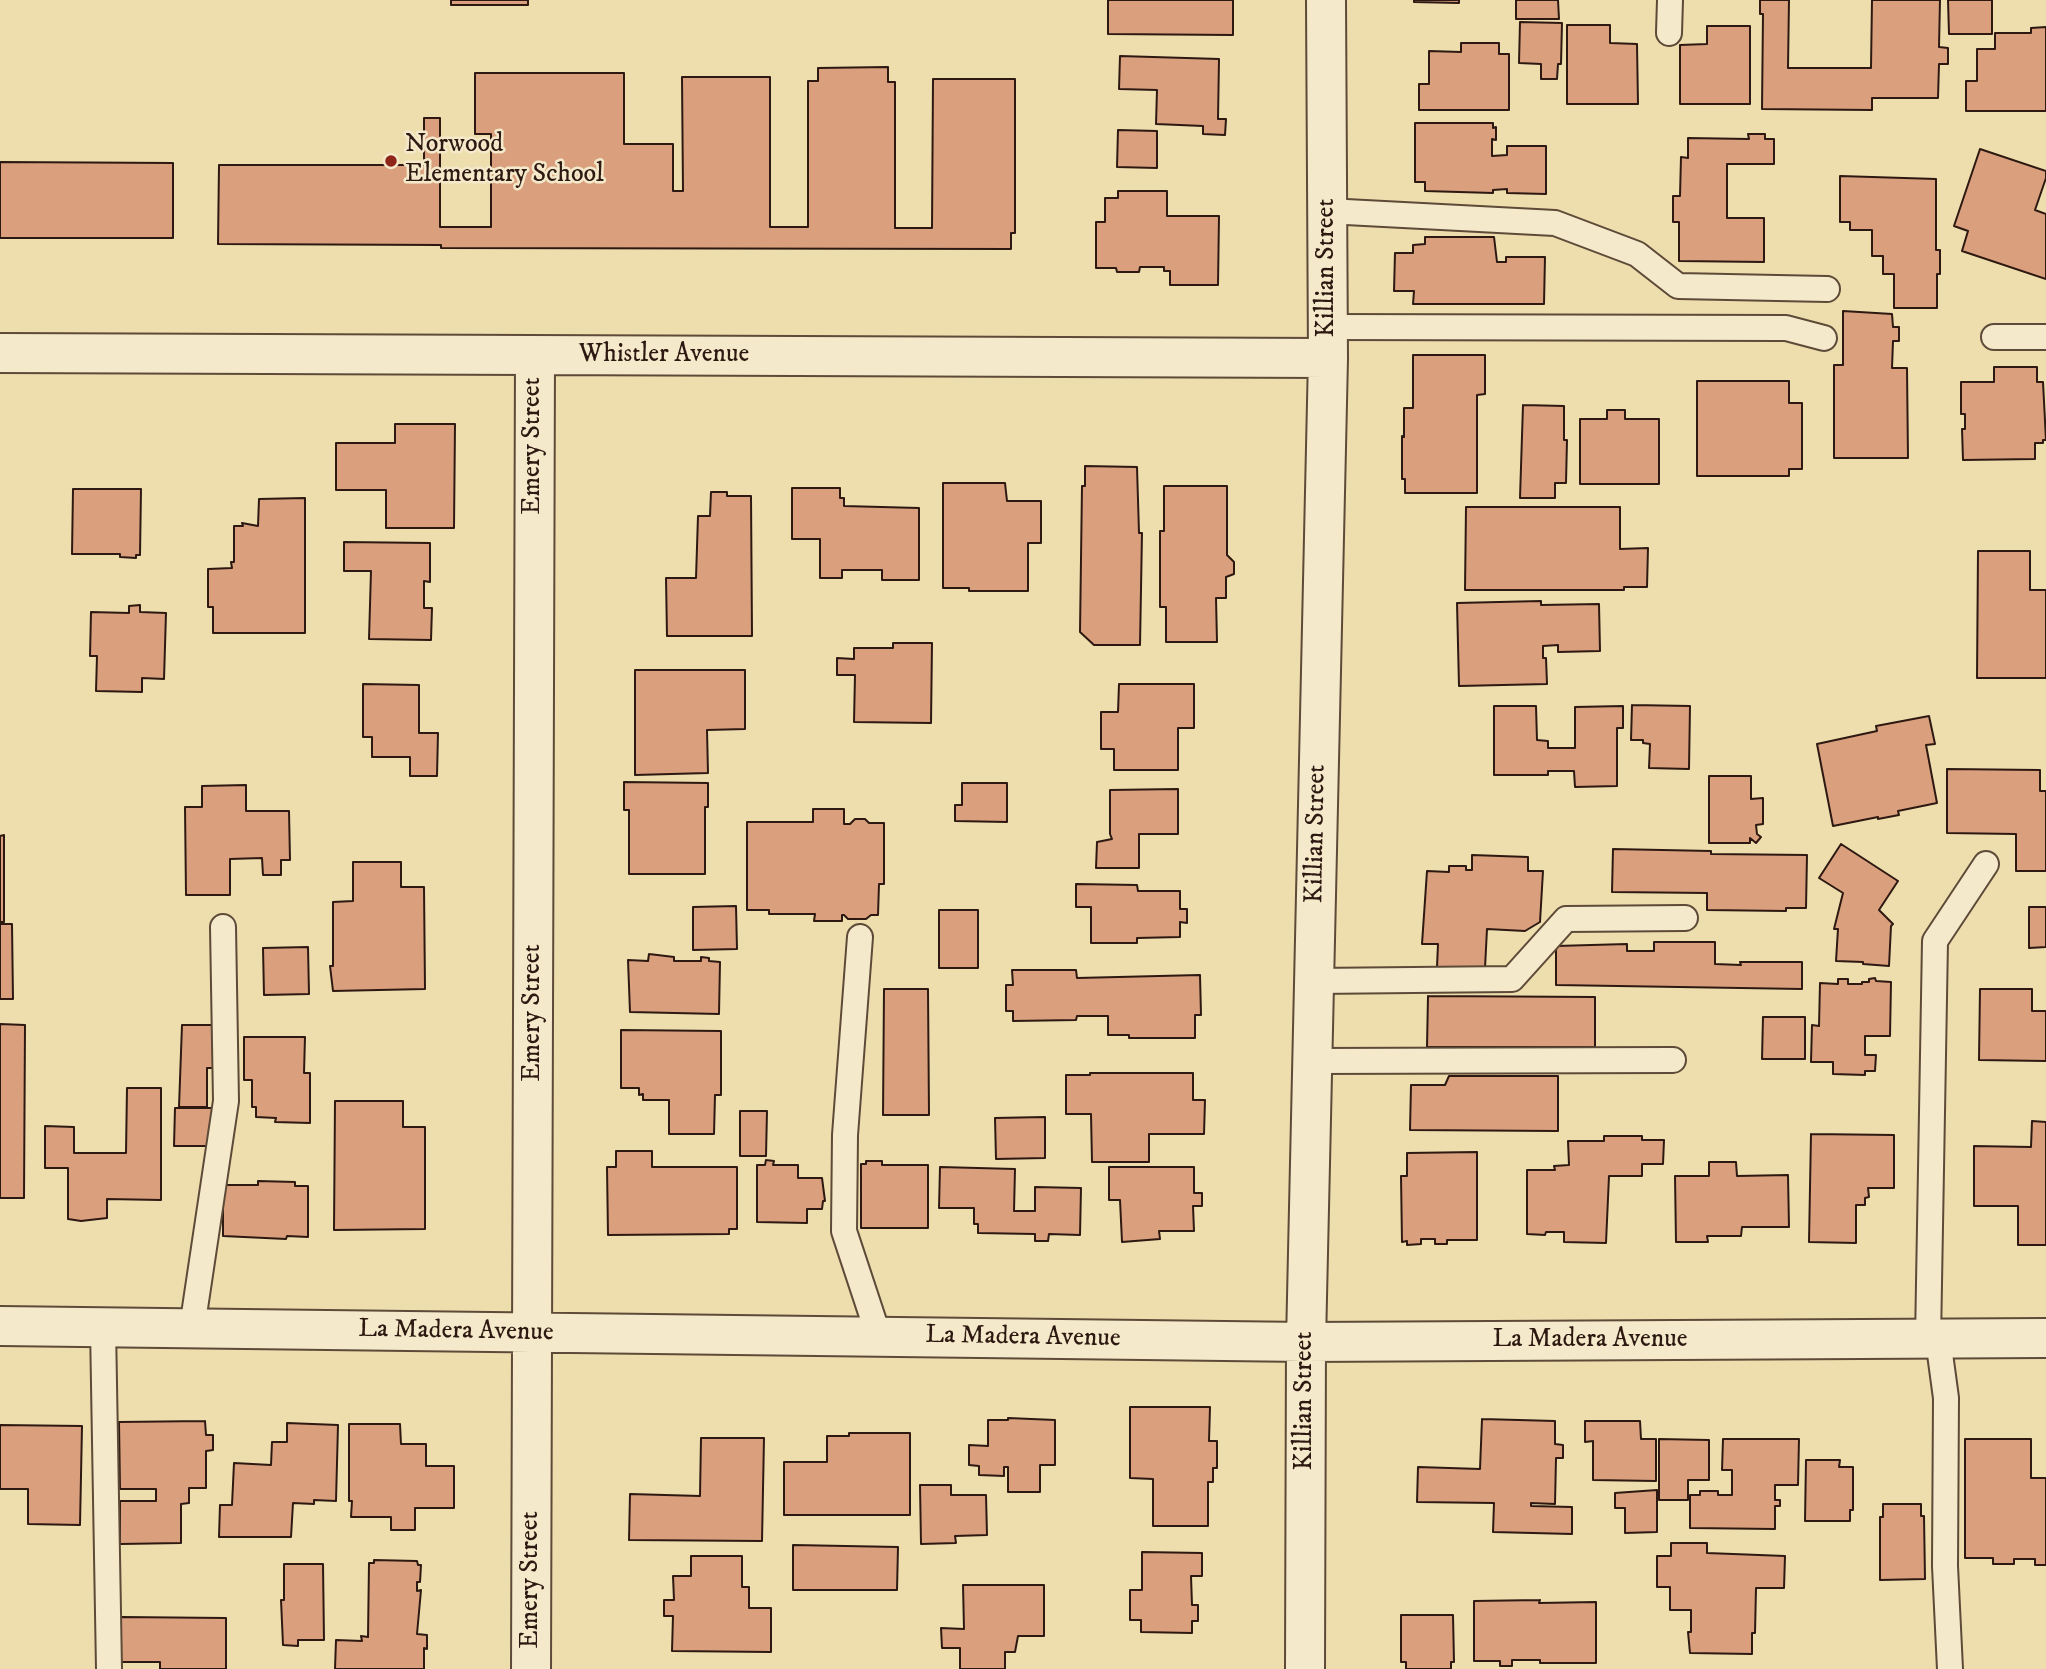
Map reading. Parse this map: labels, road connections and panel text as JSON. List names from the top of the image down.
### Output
{
  "streets": {
    "street": [
      "Killian Street",
      "Whistler Avenue",
      "Emery Street",
      "La Madera Avenue"
    ]
  },
  "crossings": [
    ["Killian Street", "Whistler Avenue"],
    ["Killian Street", "La Madera Avenue"],
    ["Whistler Avenue", "Emery Street"],
    ["Emery Street", "La Madera Avenue"]
  ],
  "places": ["Norwood Elementary School"]
}
